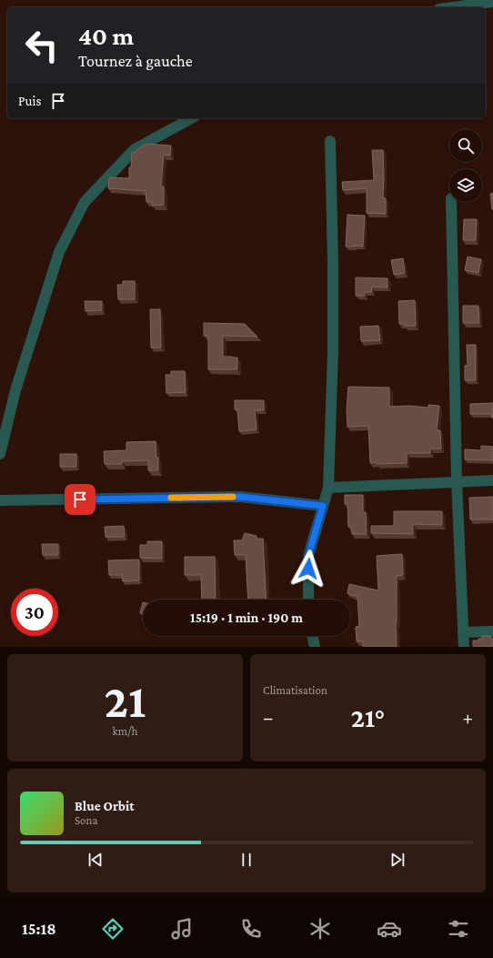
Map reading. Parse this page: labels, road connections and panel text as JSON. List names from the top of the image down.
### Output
{
  "page": {
    "turn": ["40 m", "Tournez à gauche"],
    "then": "Puis",
    "limit": "30",
    "trip": "15:19 · 1 min · 190 m",
    "tile": [
      ["21", "km/h"],
      "Climatisation"
    ],
    "heat": ["−", "21°", "+"],
    "song": ["Blue Orbit", "Sona"],
    "tabs": "15:18"
  }
}
